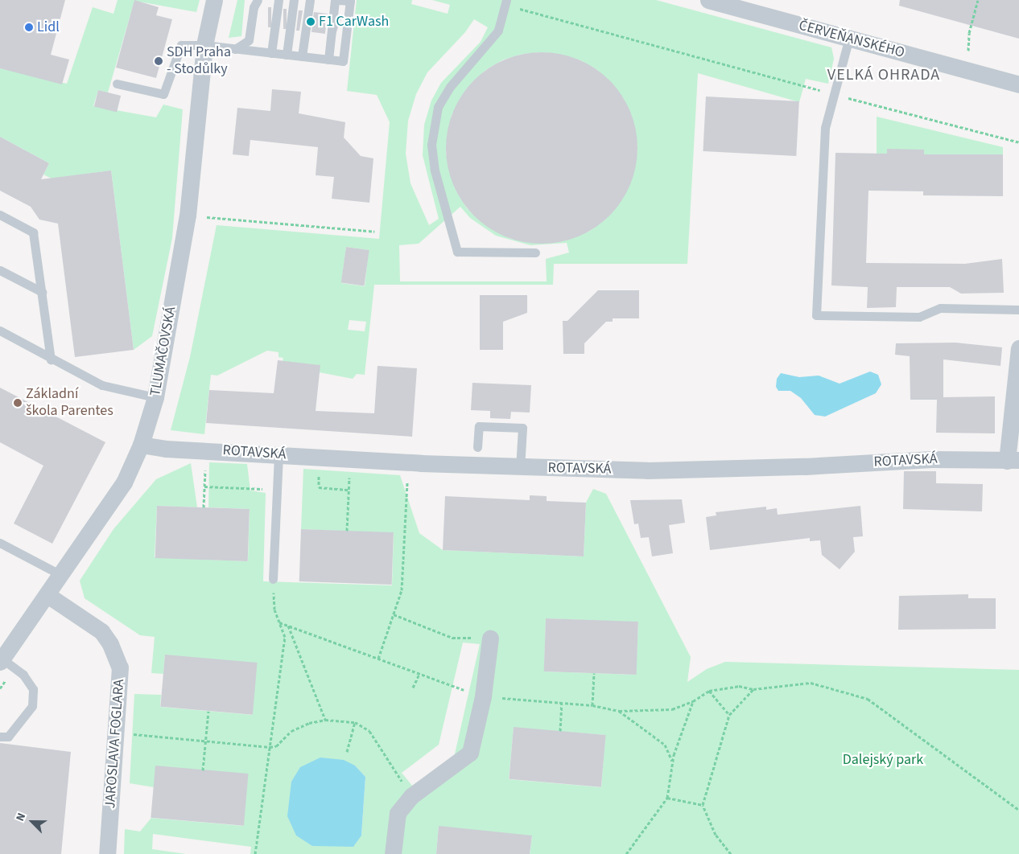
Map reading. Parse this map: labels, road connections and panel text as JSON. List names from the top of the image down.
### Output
{
  "streets": {
    "street": [
      "ČERVEŇANSKÉHO",
      "TLUMAČOVSKÁ",
      "ROTAVSKÁ",
      "JAROSLAVA FOGLARA"
    ]
  },
  "crossings": [
    ["TLUMAČOVSKÁ", "ROTAVSKÁ"],
    ["TLUMAČOVSKÁ", "JAROSLAVA FOGLARA"]
  ],
  "districts": ["VELKÁ OHRADA"],
  "parks": ["Dalejský park"],
  "places": [
    "F1 CarWash",
    "Lidl",
    "SDH Praha - Stodůlky",
    "Základní škola Parentes"
  ],
  "north": "top left"
}
